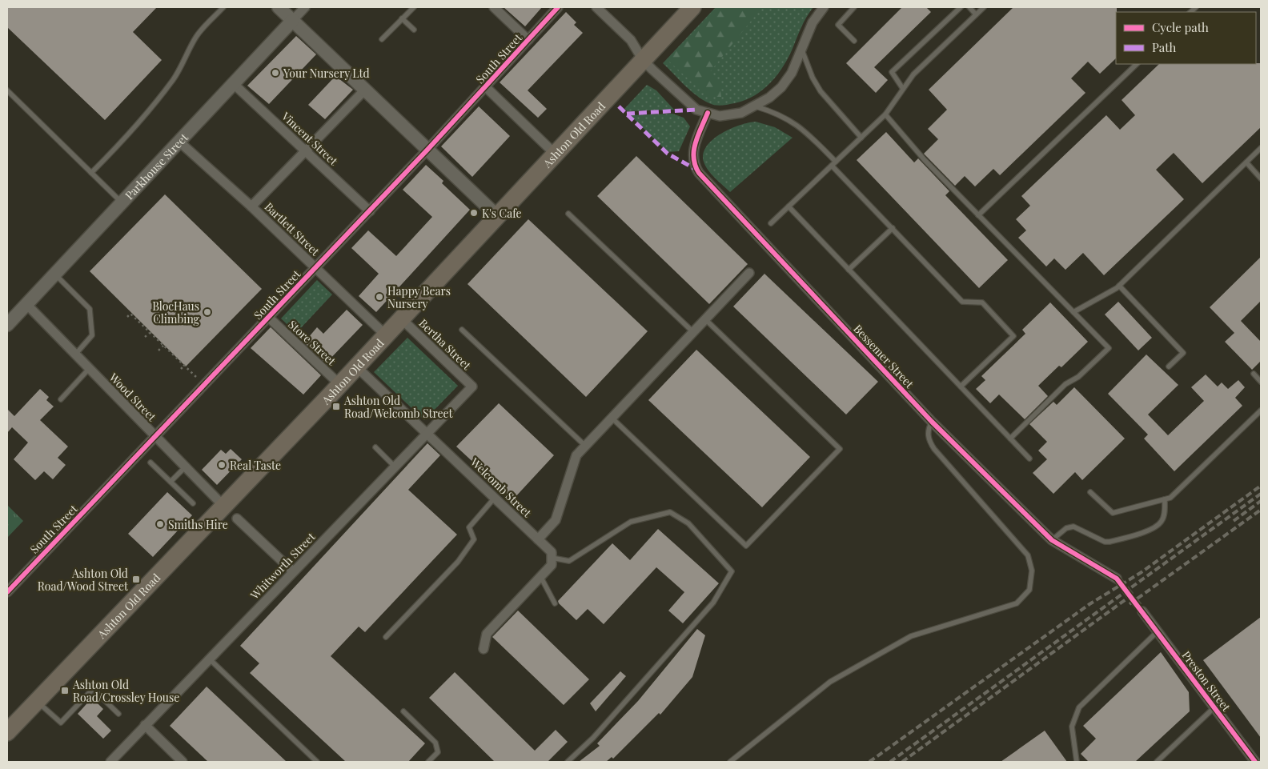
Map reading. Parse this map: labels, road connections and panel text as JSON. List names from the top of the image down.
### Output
{
  "streets": {
    "highway": ["Ashton Old Road"],
    "street": [
      "South Street",
      "Vincent Street",
      "Parkhouse Street",
      "Bartlett Street",
      "Store Street",
      "Bertha Street",
      "Bessemer Street",
      "Wood Street",
      "Welcomb Street",
      "Whitworth Street",
      "Preston Street"
    ]
  },
  "crossings": [
    ["South Street", "Vincent Street"],
    ["South Street", "Bartlett Street"],
    ["South Street", "Store Street"],
    ["South Street", "Wood Street"],
    ["Ashton Old Road", "Bartlett Street"],
    ["Ashton Old Road", "Store Street"],
    ["Ashton Old Road", "Bertha Street"],
    ["Ashton Old Road", "Wood Street"],
    ["Ashton Old Road", "Welcomb Street"],
    ["Vincent Street", "Parkhouse Street"],
    ["Parkhouse Street", "Bartlett Street"],
    ["Parkhouse Street", "Wood Street"],
    ["Bertha Street", "Whitworth Street"],
    ["Welcomb Street", "Whitworth Street"]
  ],
  "places": {
    "other": [
      "Your Nursery Ltd",
      "K's Cafe",
      "Happy Bears Nursery",
      "BlocHaus Climbing",
      "Real Taste",
      "Smiths Hire"
    ],
    "transit": ["Ashton Old Road/Welcomb Street", "Ashton Old Road/Wood Street", "Ashton Old Road/Crossley House"]
  },
  "legend": ["Cycle path", "Path"]
}
